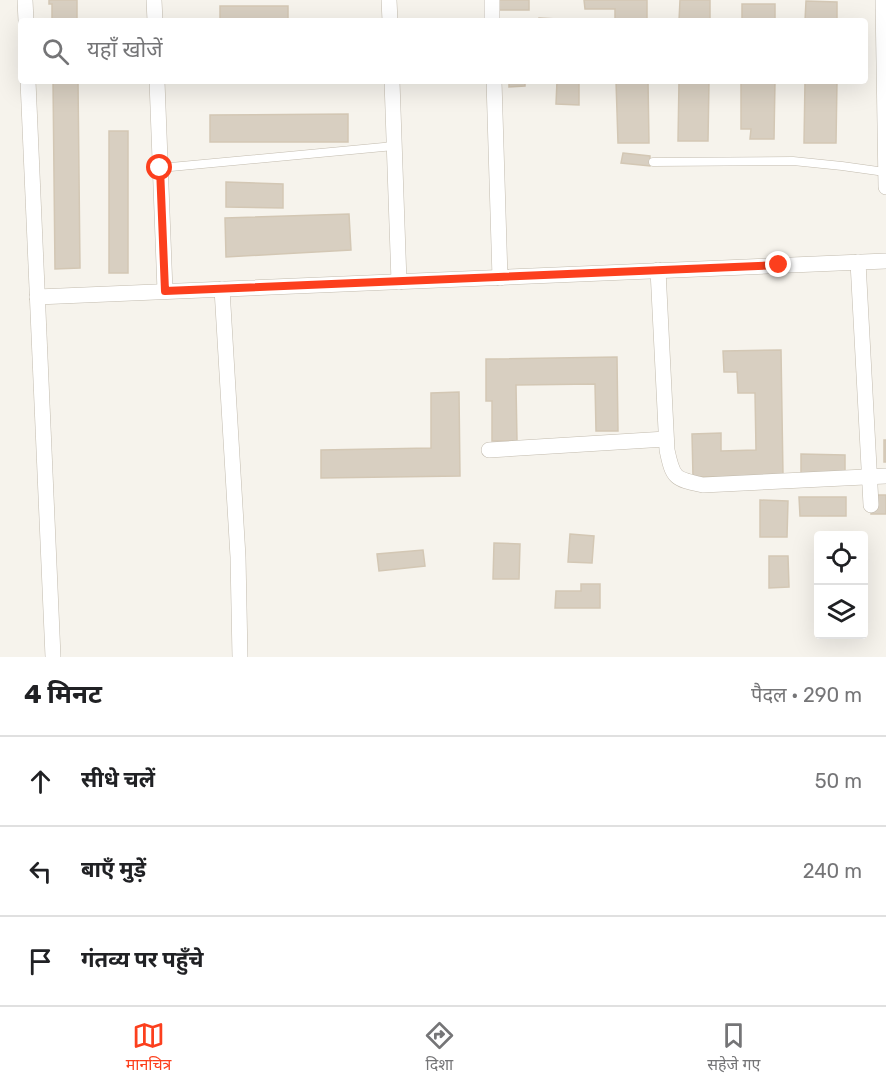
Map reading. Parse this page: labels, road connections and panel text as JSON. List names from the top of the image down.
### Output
{
  "page": {
    "search": "यहाँ खोजें",
    "heading": ["4 मिनट", "पैदल · 290 m"],
    "list": [
      ["सीधे चलें", "50 m"],
      ["बाएँ मुड़ें", "240 m"],
      "गंतव्य पर पहुँचे"
    ],
    "nav": ["मानचित्र", "दिशा", "सहेजे गए"]
  }
}
